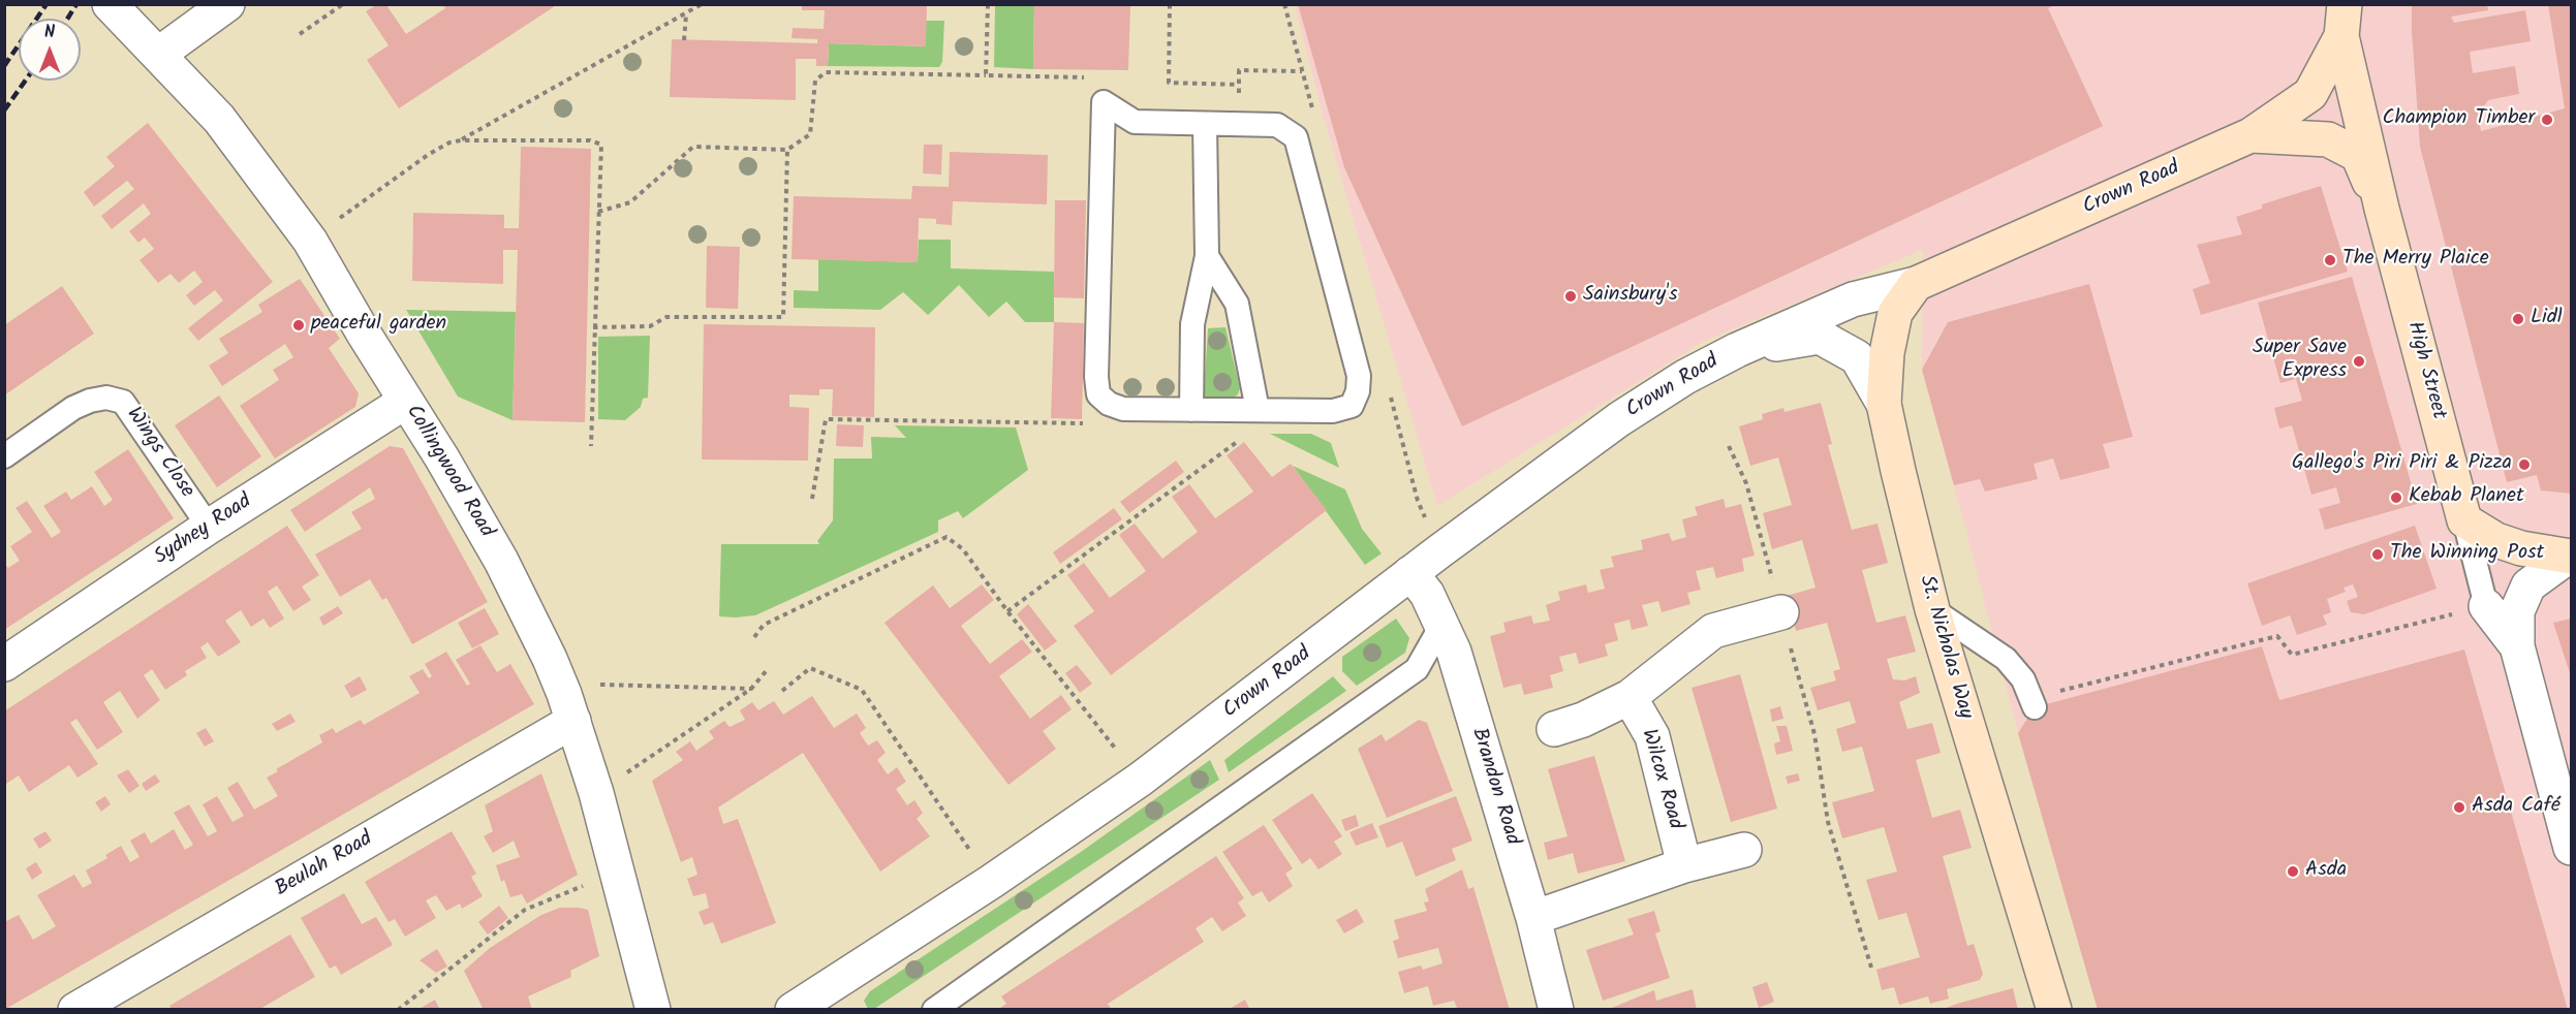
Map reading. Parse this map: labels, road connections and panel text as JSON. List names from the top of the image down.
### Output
{
  "streets": {
    "main road": ["Crown Road", "High Street", "St. Nicholas Way"],
    "street": [
      "Collingwood Road",
      "Sydney Road",
      "Wilcox Road",
      "Brandon Road",
      "Beulah Road"
    ],
    "lane": ["Wings Close"]
  },
  "crossings": [
    ["Crown Road", "High Street"],
    ["Crown Road", "St. Nicholas Way"],
    ["Crown Road", "Brandon Road"],
    ["Wings Close", "Sydney Road"],
    ["Collingwood Road", "Sydney Road"],
    ["Collingwood Road", "Beulah Road"]
  ],
  "places": [
    "Champion Timber",
    "The Merry Plaice",
    "Sainsbury's",
    "Lidl",
    "peaceful garden",
    "Super Save Express",
    "Gallego's Piri Piri & Pizza",
    "Kebab Planet",
    "The Winning Post",
    "Asda Café",
    "Asda"
  ],
  "north": "top"
}
